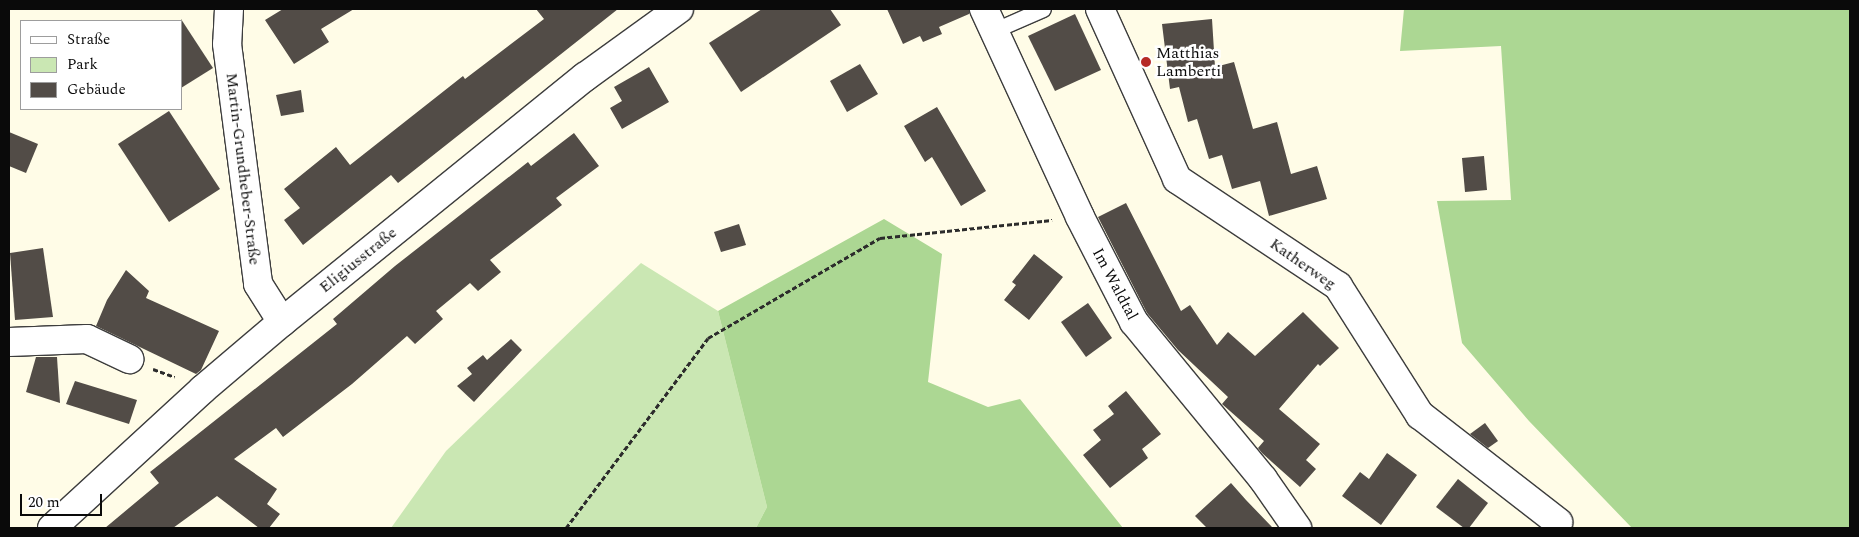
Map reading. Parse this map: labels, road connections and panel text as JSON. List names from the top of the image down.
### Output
{
  "streets": {
    "street": [
      "Martin-Grundheber-Straße",
      "Eligiusstraße",
      "Katherweg",
      "Im Waldtal"
    ]
  },
  "crossings": [
    ["Martin-Grundheber-Straße", "Eligiusstraße"]
  ],
  "places": ["Matthias Lamberti"],
  "legend": ["Straße", "Park", "Gebäude"],
  "scale_bar": "20 m"
}
